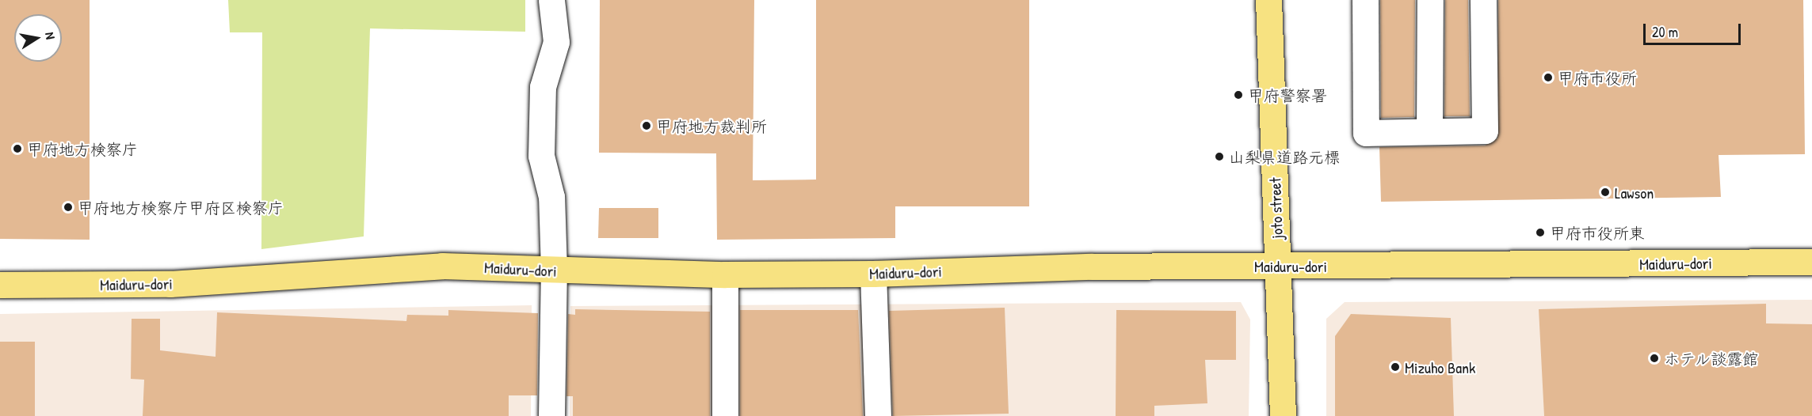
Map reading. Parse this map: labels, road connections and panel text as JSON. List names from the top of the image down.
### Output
{
  "streets": {
    "main road": ["joto street", "Maiduru-dori"]
  },
  "crossings": [
    ["joto street", "Maiduru-dori"]
  ],
  "places": [
    "甲府市役所",
    "甲府警察署",
    "甲府地方裁判所",
    "甲府地方検察庁",
    "山梨県道路元標",
    "Lawson",
    "甲府地方検察庁甲府区検察庁",
    "甲府市役所東",
    "ホテル談露館",
    "Mizuho Bank"
  ],
  "scale_bar": "20 m",
  "north": "right"
}
